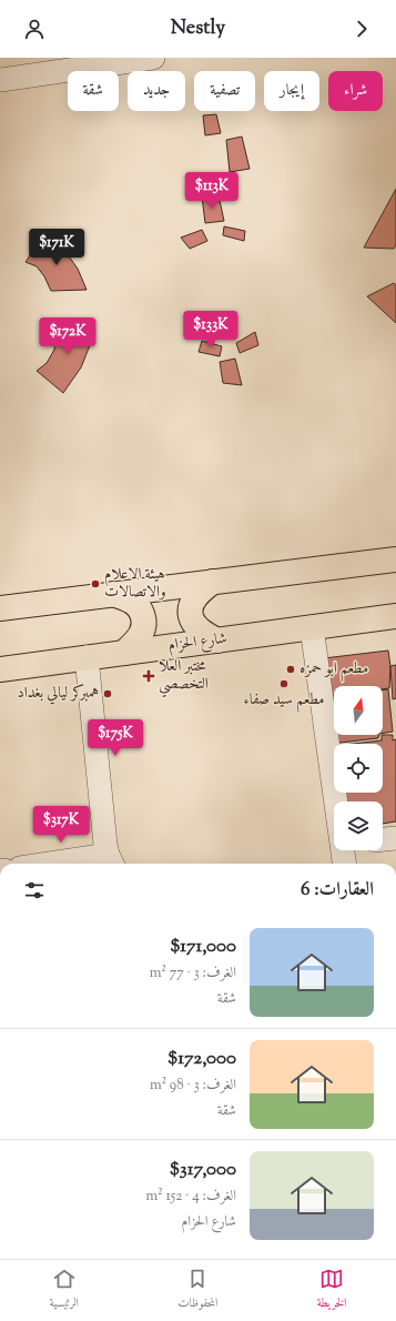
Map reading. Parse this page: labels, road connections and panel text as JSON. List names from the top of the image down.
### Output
{
  "streets": {
    "main road": ["شارع الحزام"]
  },
  "places": {
    "other": [
      "هيئة الاعلام والاتصالات",
      "مطعم ابو حمزه",
      "مطعم سيد صفاء",
      "همبركر ليالي بغداد"
    ],
    "health": ["مختبر العلا التخصصي"]
  },
  "north": "top",
  "page": {
    "header": "Nestly",
    "chip": [
      "شراء",
      "إيجار",
      "تصفية",
      "جديد",
      "شقة"
    ],
    "price": [
      "$113K",
      "$171K",
      "$133K",
      "$172K",
      "$175K",
      "$317K"
    ],
    "heading": "العقارات: 6",
    "list": [
      {
        "name": "$171,000",
        "note": "الغرف: 3 · 77 m² · شقة"
      },
      {
        "name": "$172,000",
        "note": "الغرف: 3 · 98 m² · شقة"
      },
      {
        "name": "$317,000",
        "note": "الغرف: 4 · 152 m² · شارع الحزام"
      }
    ],
    "tabs": ["الخريطة", "المحفوظات", "الرئيسية"]
  }
}
